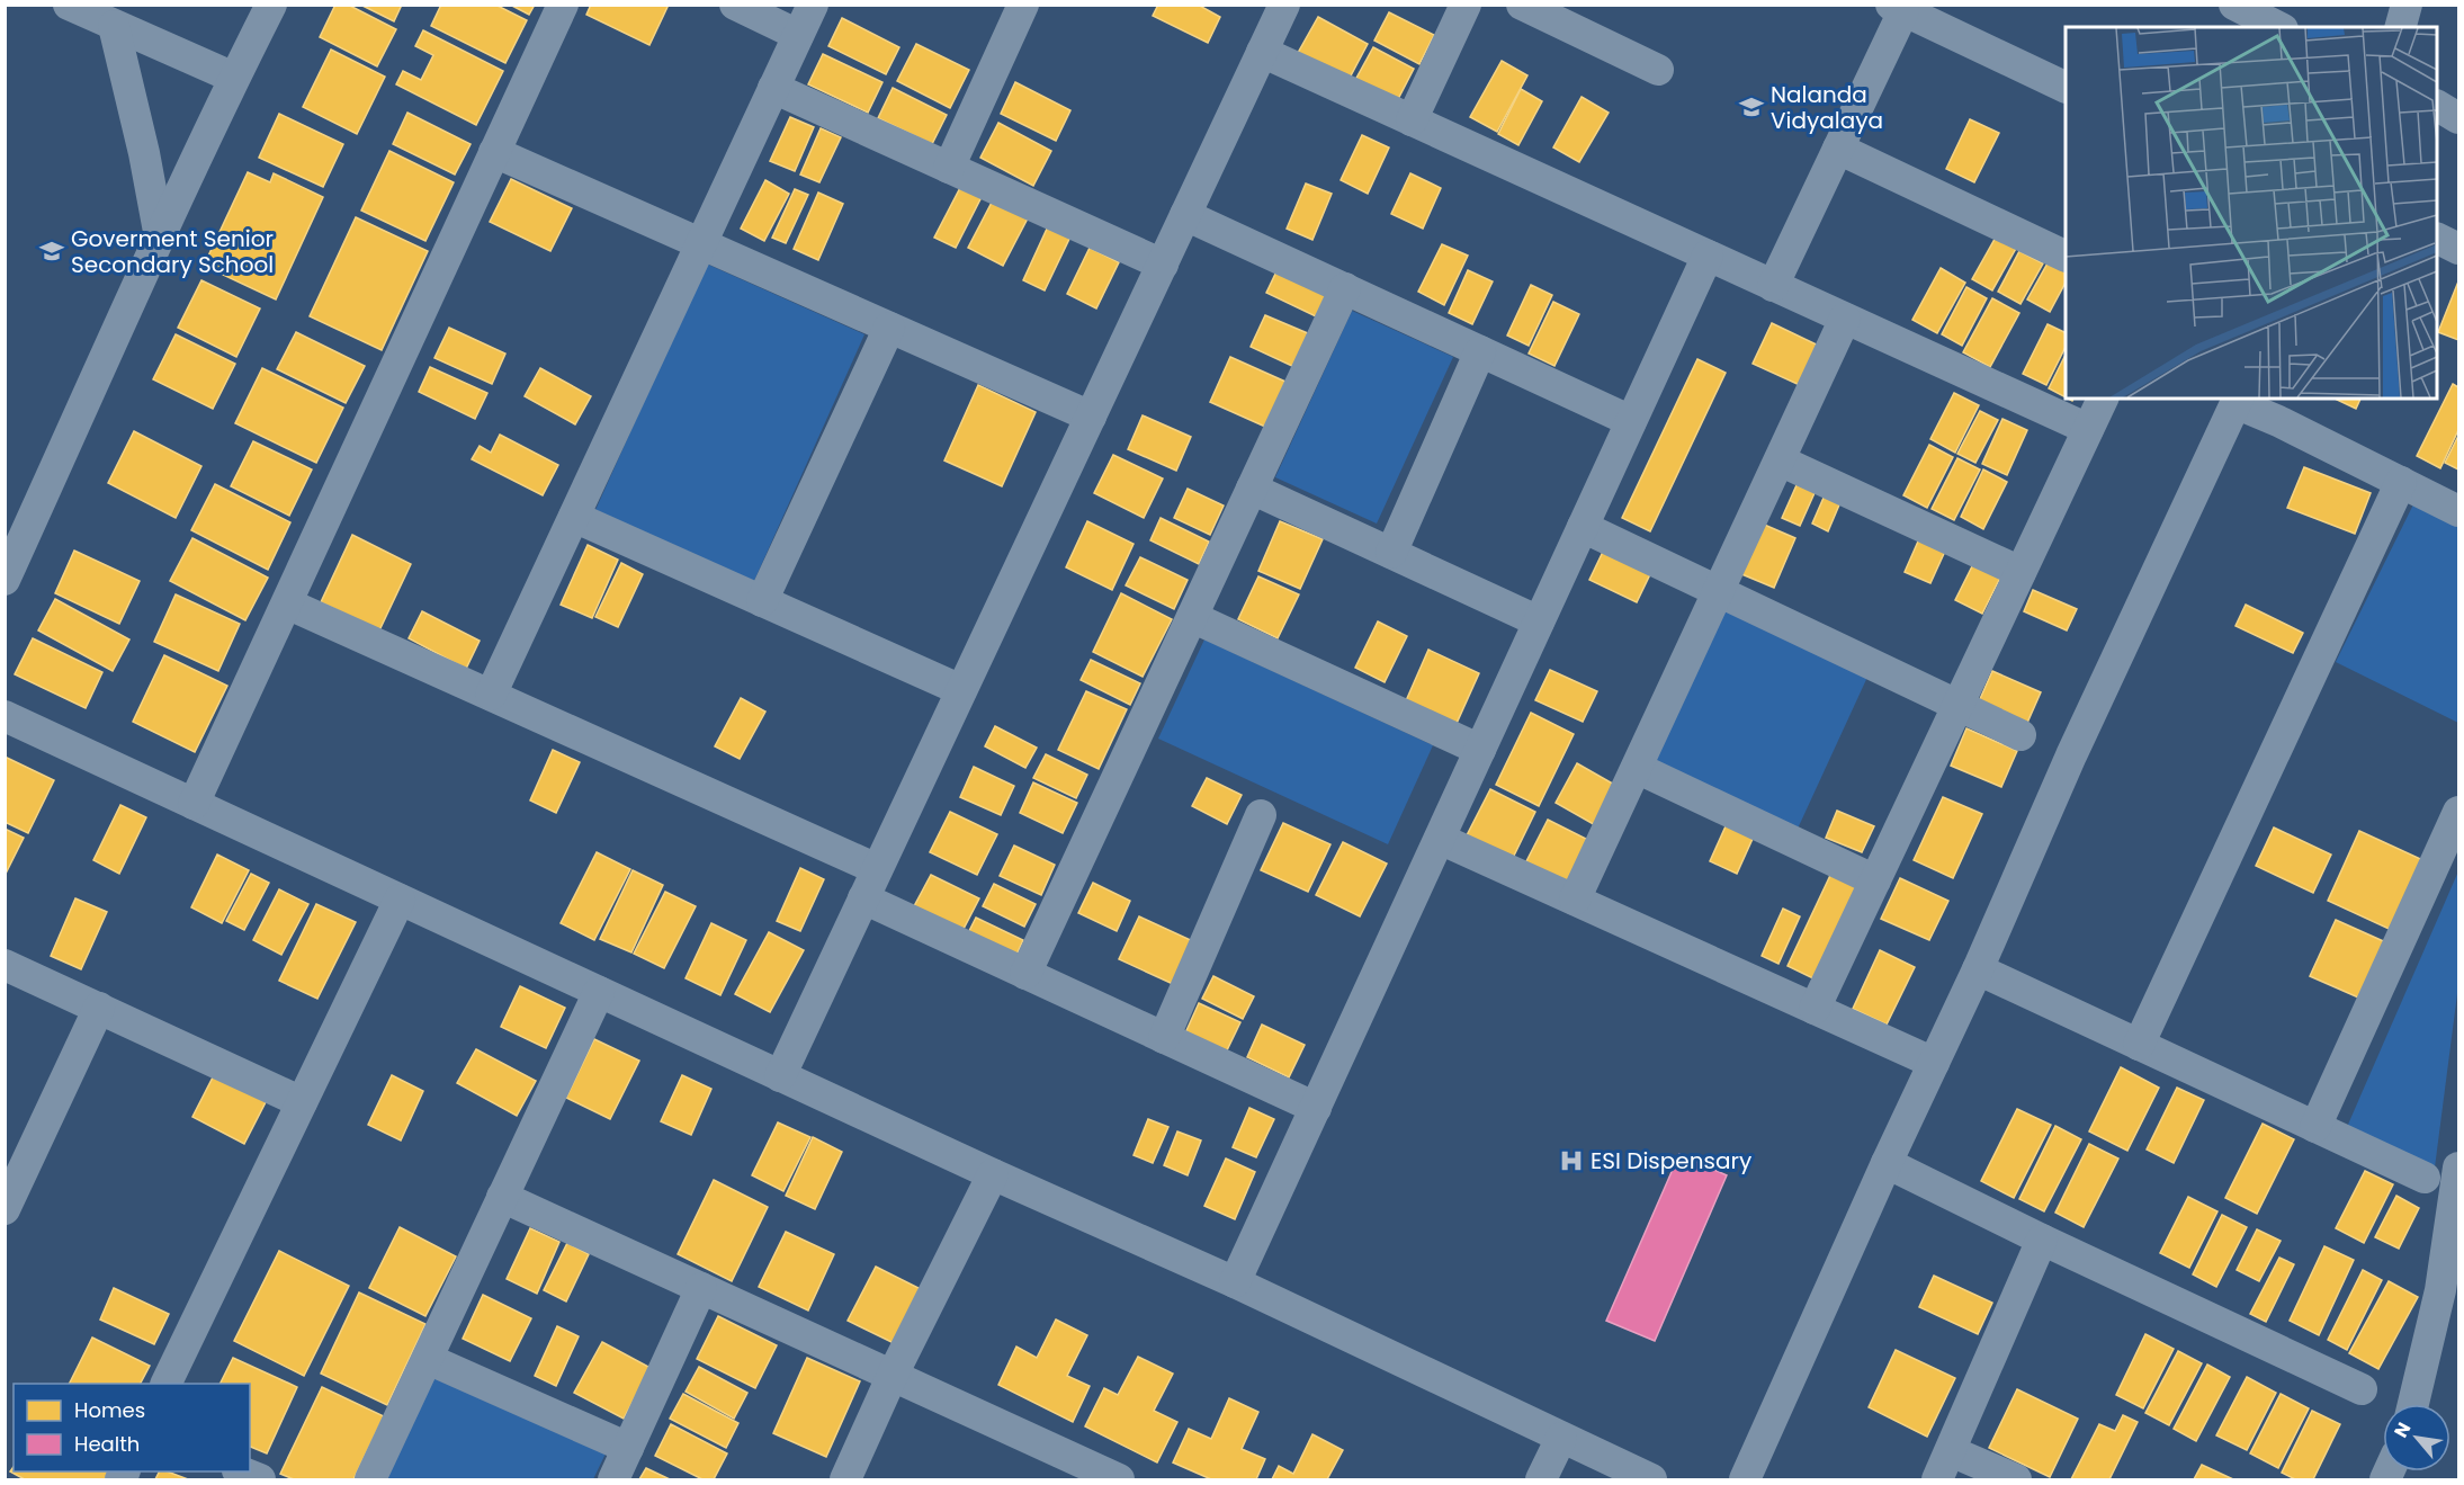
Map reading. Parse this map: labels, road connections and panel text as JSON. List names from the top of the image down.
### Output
{
  "places": {
    "school or university": ["Nalanda Vidyalaya", "Goverment Senior Secondary School"],
    "hospital": ["ESI Dispensary"]
  },
  "legend": ["Homes", "Health"],
  "north": "top left"
}
